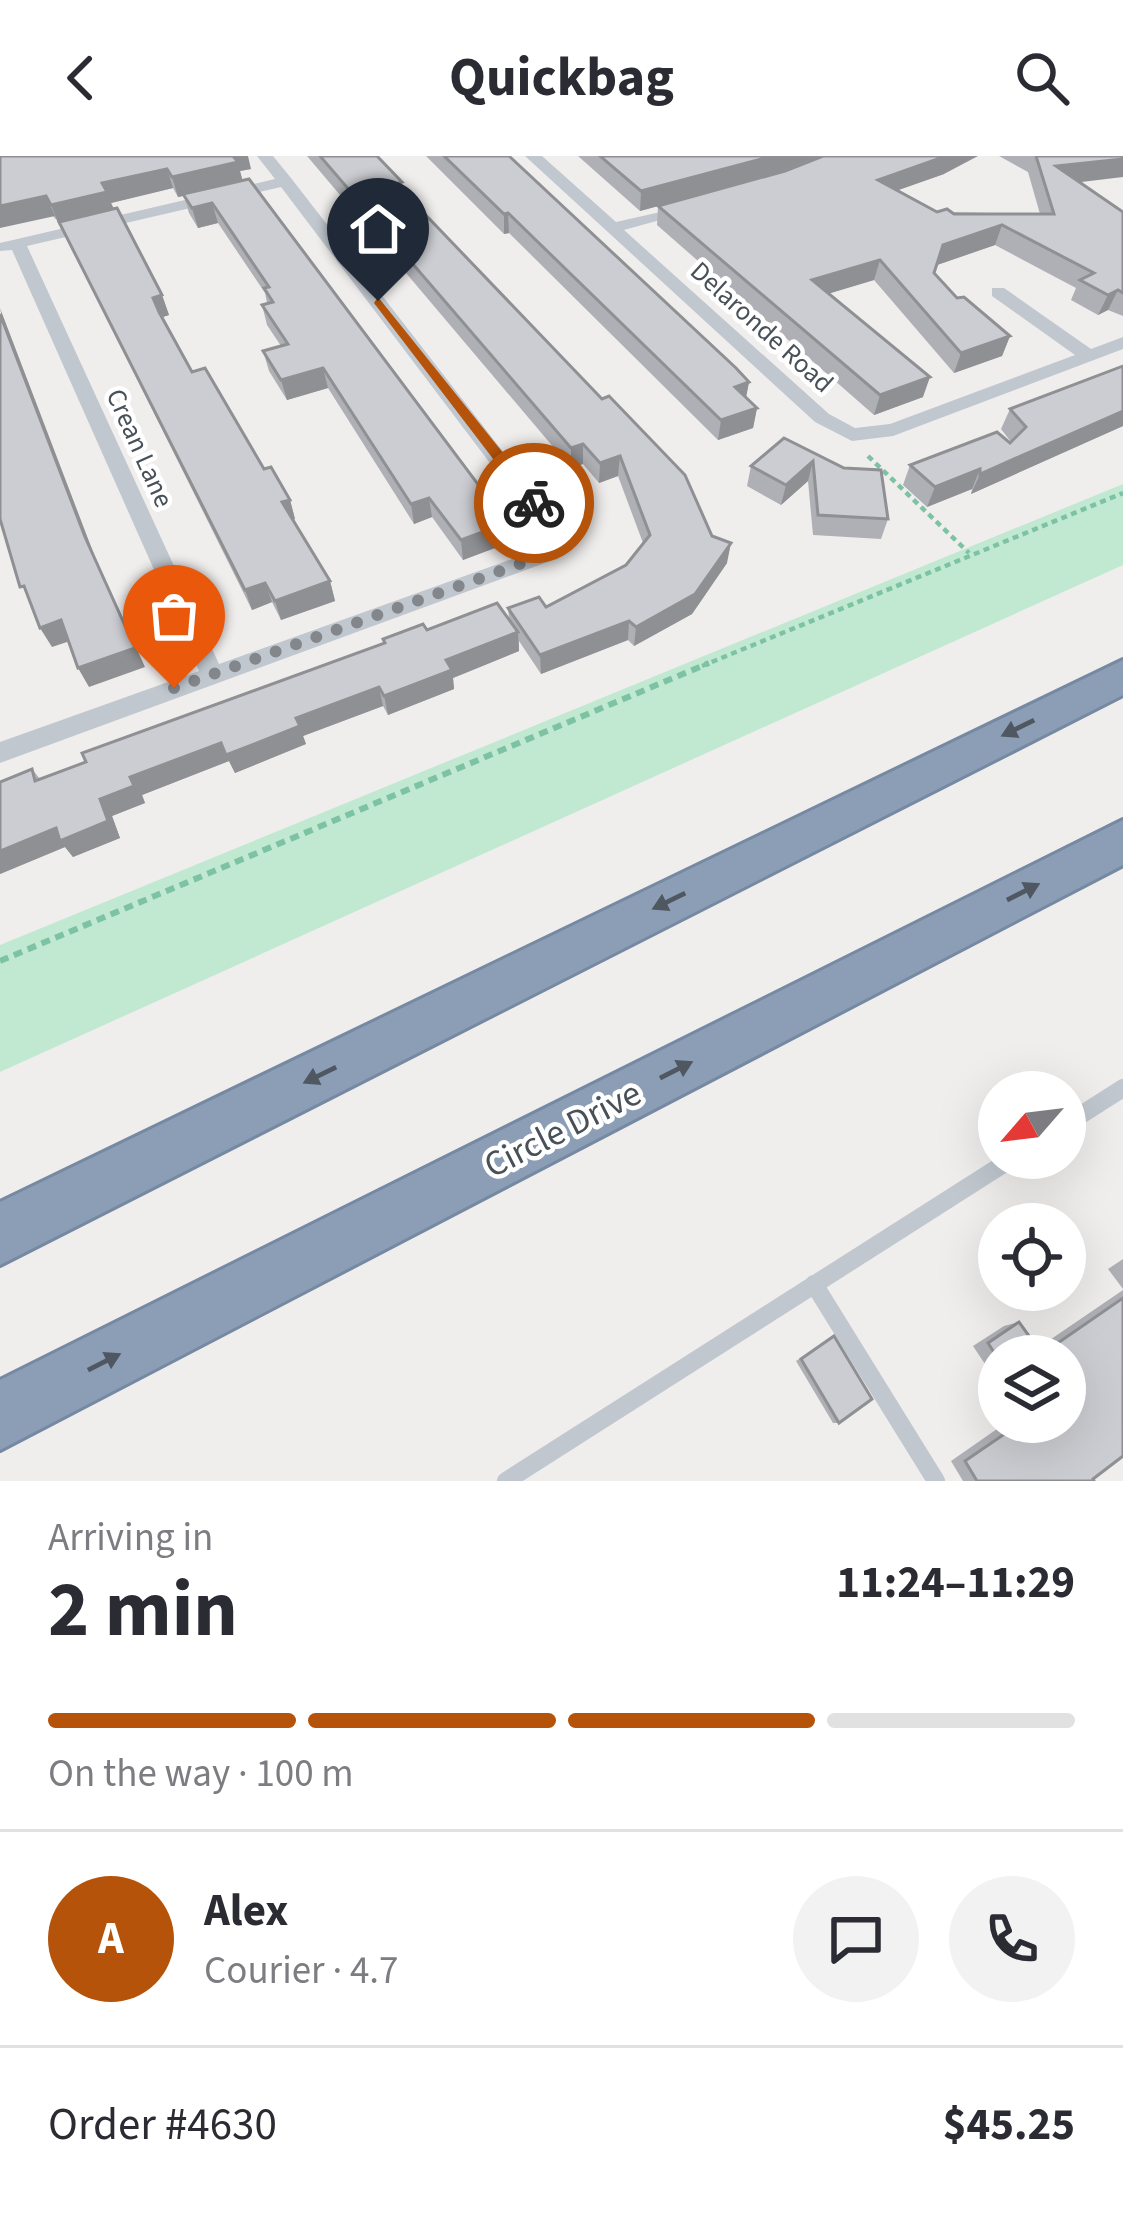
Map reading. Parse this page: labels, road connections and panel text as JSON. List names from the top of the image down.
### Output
{
  "streets": {
    "highway": ["Circle Drive"],
    "street": ["Delaronde Road", "Crean Lane"]
  },
  "north": "bottom left",
  "page": {
    "header": "Quickbag",
    "heading": ["2 min", "Arriving in", "11:24–11:29"],
    "panel": [
      "Alex",
      "Courier · 4.7",
      "Order #4630",
      "$45.25"
    ],
    "bar": "On the way · 100 m",
    "round": "A"
  }
}
